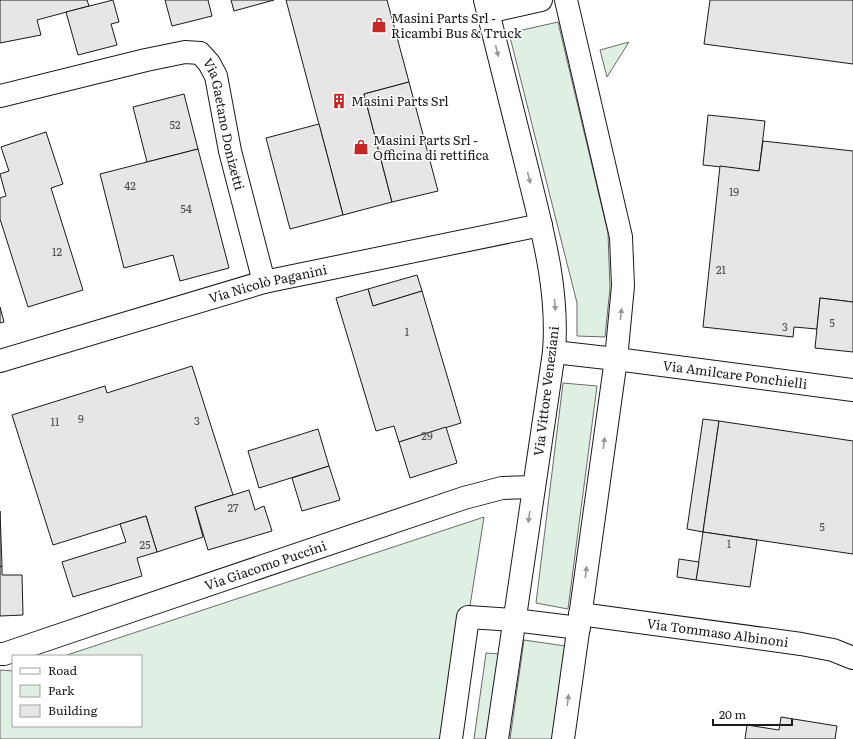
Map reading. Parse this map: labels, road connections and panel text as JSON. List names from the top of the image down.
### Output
{
  "streets": {
    "street": [
      "Via Gaetano Donizetti",
      "Via Nicolò Paganini",
      "Via Amilcare Ponchielli",
      "Via Vittore Veneziani",
      "Via Giacomo Puccini",
      "Via Tommaso Albinoni"
    ]
  },
  "crossings": [
    ["Via Gaetano Donizetti", "Via Nicolò Paganini"],
    ["Via Nicolò Paganini", "Via Vittore Veneziani"],
    ["Via Amilcare Ponchielli", "Via Vittore Veneziani"],
    ["Via Vittore Veneziani", "Via Giacomo Puccini"],
    ["Via Vittore Veneziani", "Via Tommaso Albinoni"]
  ],
  "places": {
    "shop": ["Masini Parts Srl - Ricambi Bus & Truck", "Masini Parts Srl - Officina di rettifica"],
    "building": ["Masini Parts Srl"]
  },
  "house_numbers": [
    "52",
    "42",
    "19",
    "54",
    "12",
    "21",
    "5",
    "3",
    "1",
    "9",
    "3",
    "11",
    "29",
    "27",
    "5",
    "1",
    "25"
  ],
  "legend": ["Road", "Park", "Building"],
  "scale_bar": "20 m"
}
